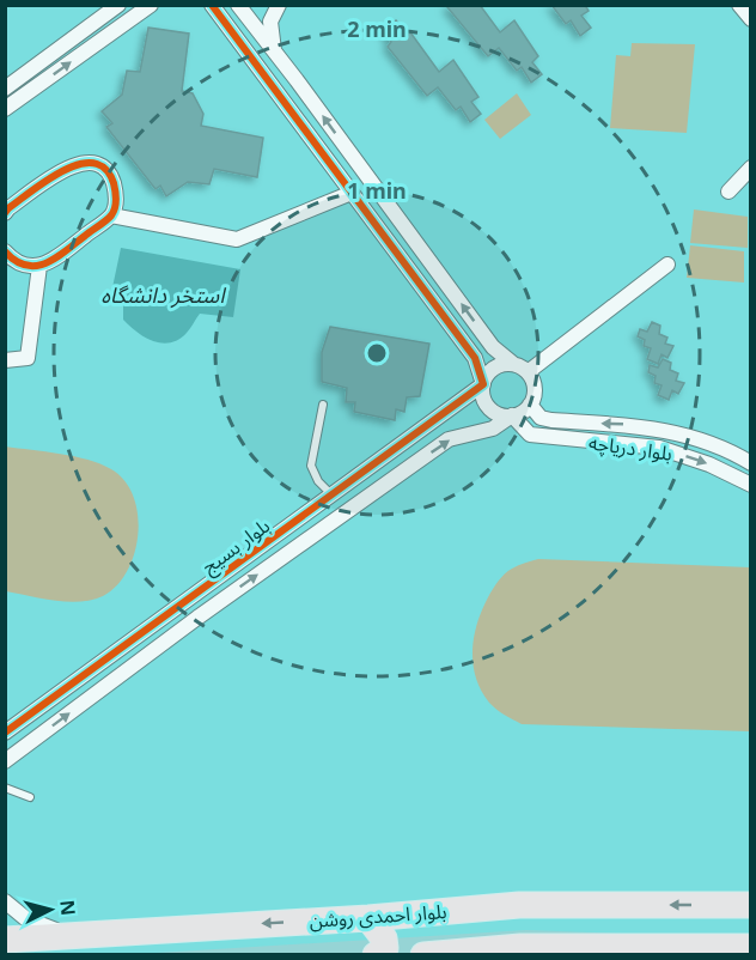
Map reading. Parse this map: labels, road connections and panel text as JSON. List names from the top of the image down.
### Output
{
  "streets": {
    "highway": ["بلوار احمدی روشن"],
    "street": ["بلوار دریاچه", "بلوار بسیج"]
  },
  "crossings": [
    ["بلوار دریاچه", "بلوار بسیج"]
  ],
  "water": ["استخر دانشگاه"],
  "north": "right",
  "rings": ["2 min", "1 min"]
}
